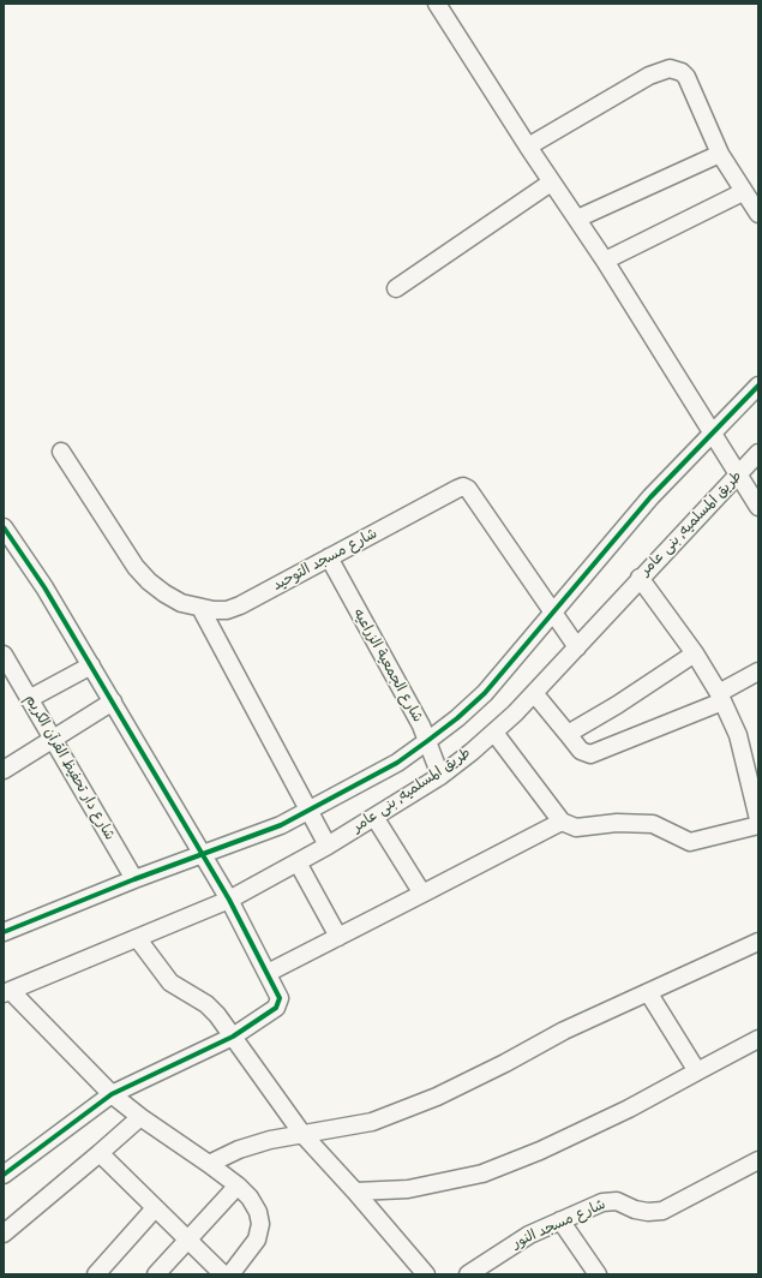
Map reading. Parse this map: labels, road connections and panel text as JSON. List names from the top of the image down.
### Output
{
  "streets": {
    "street": [
      "طريق المسلميه, بنى عامر",
      "شارع مسجد التوحيد",
      "شارع الجمعية الزراعيه",
      "شارع دار تحفيظ القرآن الكريم",
      "شارع مسجد النور"
    ]
  },
  "crossings": [
    ["طريق المسلميه, بنى عامر", "شارع مسجد التوحيد"],
    ["طريق المسلميه, بنى عامر", "شارع الجمعية الزراعيه"],
    ["شارع مسجد التوحيد", "شارع الجمعية الزراعيه"]
  ]
}
